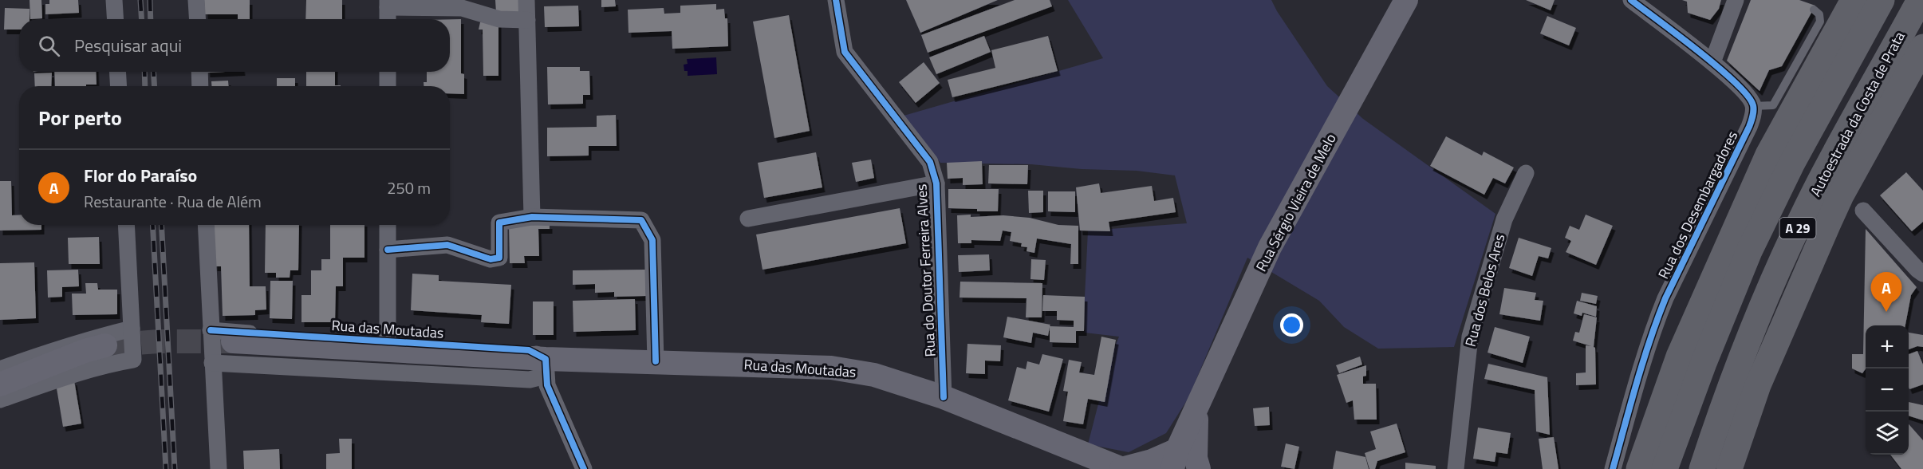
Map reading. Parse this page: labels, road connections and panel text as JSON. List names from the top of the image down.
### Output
{
  "streets": {
    "highway": ["Autoestrada da Costa de Prata", "A 29"],
    "main road": ["Rua Sérgio Vieira de Melo", "Rua das Moutadas"],
    "street": ["Rua dos Desembargadores", "Rua do Doutor Ferreira Alves", "Rua dos Belos Ares"]
  },
  "crossings": [
    ["Rua Sérgio Vieira de Melo", "Rua das Moutadas"],
    ["Rua do Doutor Ferreira Alves", "Rua das Moutadas"]
  ],
  "page": {
    "search": "Pesquisar aqui",
    "heading": "Por perto",
    "list": [
      {
        "mark": "A",
        "name": "Flor do Paraíso",
        "note": "Restaurante · Rua de Além",
        "value": "250 m"
      }
    ],
    "pins": "A",
    "map_buttons": ["+", "−"]
  }
}
